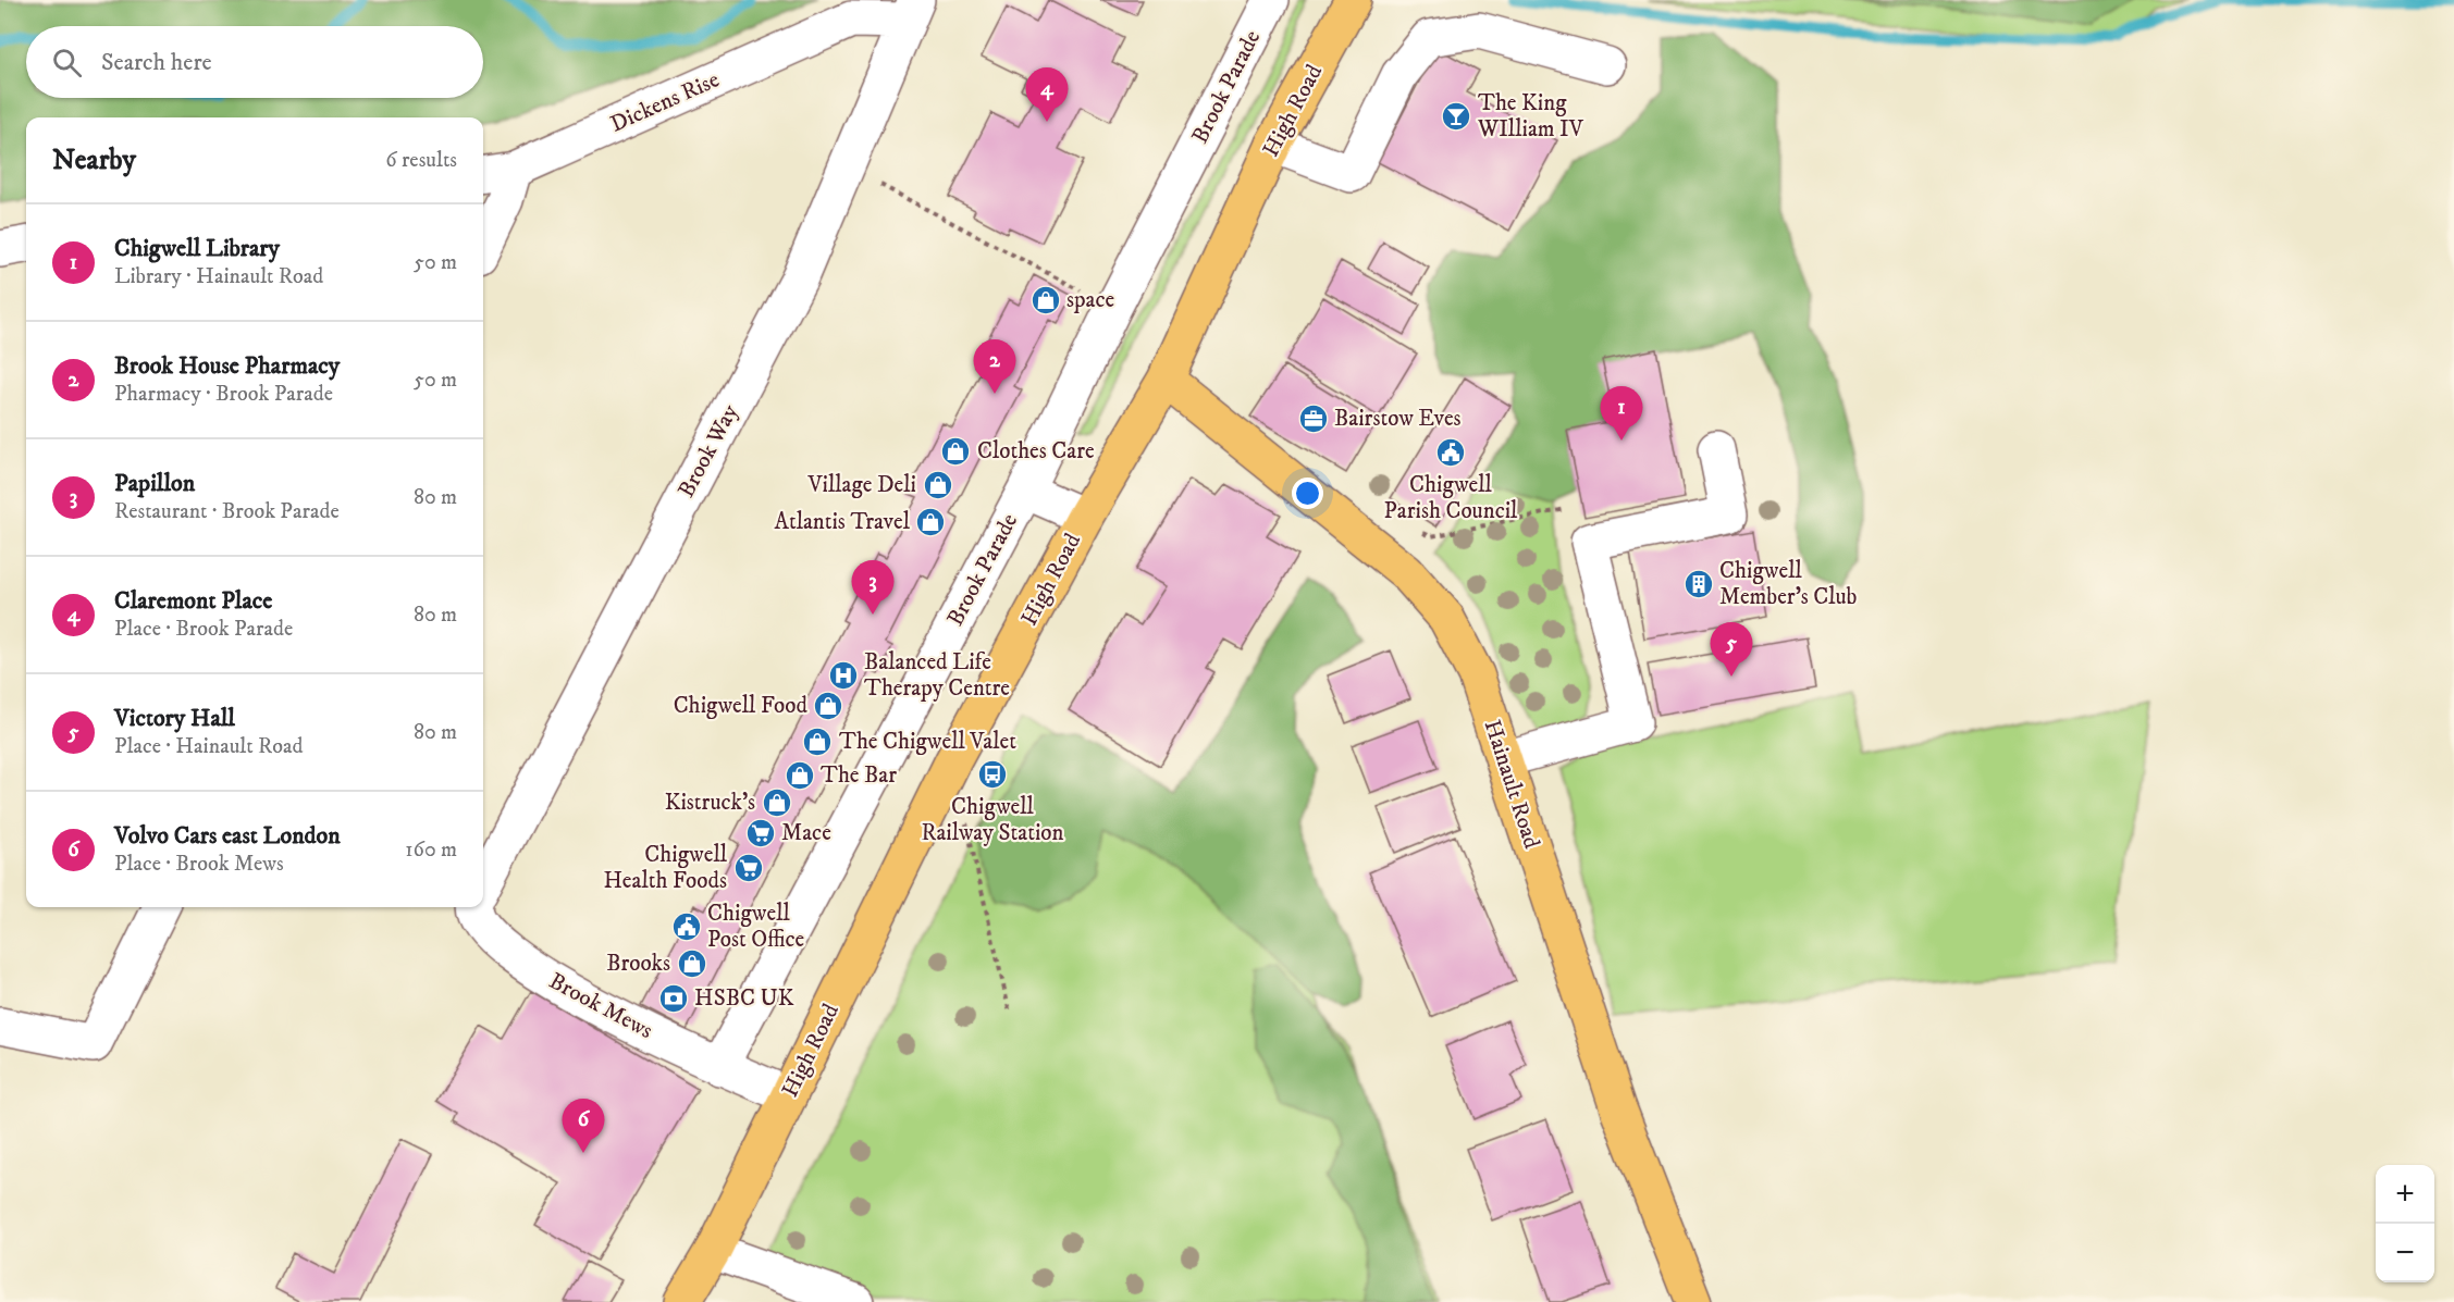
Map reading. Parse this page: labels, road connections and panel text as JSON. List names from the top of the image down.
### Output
{
  "streets": {
    "main road": ["High Road", "Hainault Road"],
    "street": [
      "Brook Parade",
      "Dickens Rise",
      "Brook Way",
      "Brook Mews"
    ]
  },
  "crossings": [
    ["Brook Parade", "High Road"],
    ["Brook Parade", "Brook Mews"],
    ["Dickens Rise", "Brook Way"],
    ["High Road", "Hainault Road"]
  ],
  "places": {
    "bar": ["The King WIlliam IV"],
    "shop": [
      "space",
      "Clothes Care",
      "Village Deli",
      "Atlantis Travel",
      "Chigwell Food",
      "The Chigwell Valet",
      "The Bar",
      "Kistruck's",
      "Brooks"
    ],
    "office": ["Bairstow Eves"],
    "public building": ["Chigwell Parish Council", "Chigwell Post Office"],
    "building": ["Chigwell Member's Club"],
    "hospital": ["Balanced Life Therapy Centre"],
    "bus stop": ["Chigwell Railway Station"],
    "supermarket": ["Mace", "Chigwell Health Foods"],
    "bank": ["HSBC UK"]
  },
  "page": {
    "search": "Search here",
    "pins": [
      "4",
      "2",
      "1",
      "3",
      "5",
      "6"
    ],
    "heading": ["Nearby", "6 results"],
    "list": [
      {
        "mark": "1",
        "name": "Chigwell Library",
        "note": "Library · Hainault Road",
        "value": "50 m"
      },
      {
        "mark": "2",
        "name": "Brook House Pharmacy",
        "note": "Pharmacy · Brook Parade",
        "value": "50 m"
      },
      {
        "mark": "3",
        "name": "Papillon",
        "note": "Restaurant · Brook Parade",
        "value": "80 m"
      },
      {
        "mark": "4",
        "name": "Claremont Place",
        "note": "Place · Brook Parade",
        "value": "80 m"
      },
      {
        "mark": "5",
        "name": "Victory Hall",
        "note": "Place · Hainault Road",
        "value": "80 m"
      },
      {
        "mark": "6",
        "name": "Volvo Cars east London",
        "note": "Place · Brook Mews",
        "value": "160 m"
      }
    ],
    "map_buttons": ["+", "−"]
  }
}
